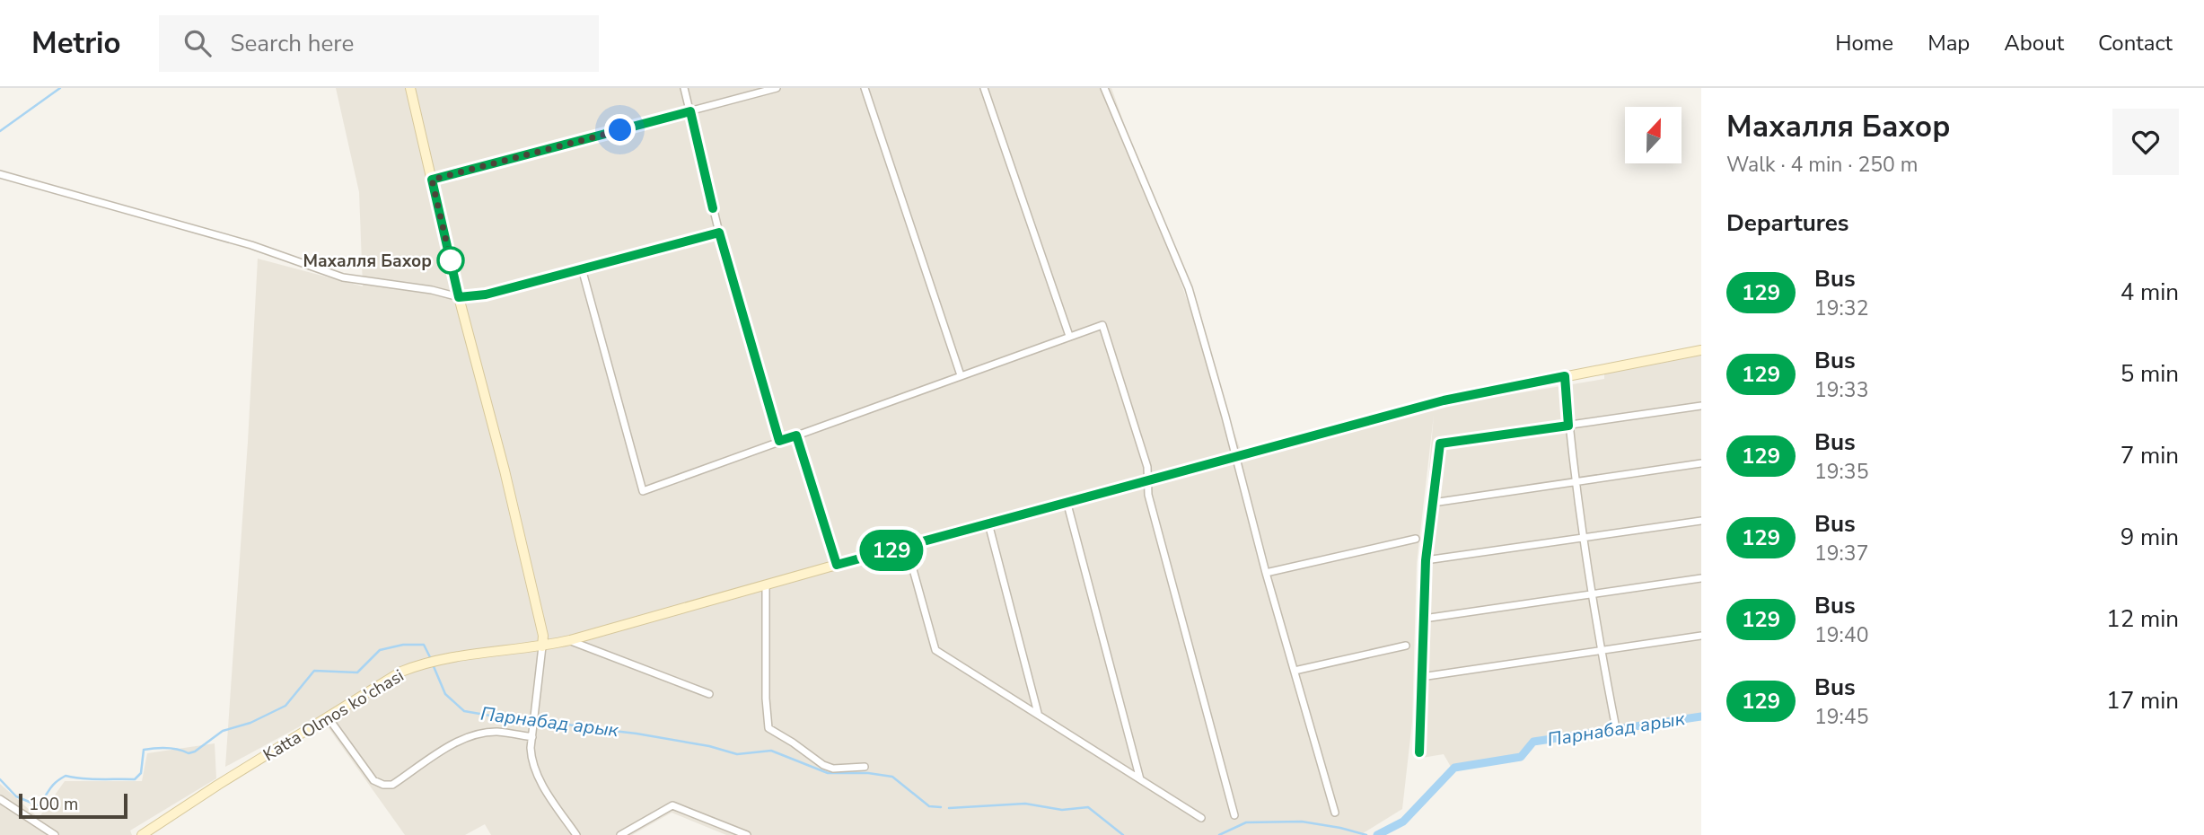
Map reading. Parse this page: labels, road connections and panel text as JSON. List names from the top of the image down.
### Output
{
  "streets": {
    "street": ["Katta Olmos ko'chasi"]
  },
  "water": ["Парнабад арык"],
  "places": ["Махалля Бахор"],
  "lines": ["bus line 129"],
  "scale_bar": "100 m",
  "north": "top",
  "page": {
    "header": "Metrio",
    "search": "Search here",
    "nav": [
      "Home",
      "Map",
      "About",
      "Contact"
    ],
    "on_map": "129",
    "heading": [
      ["Махалля Бахор", "Walk · 4 min · 250 m"],
      "Departures"
    ],
    "list": [
      {
        "mark": "129",
        "name": "Bus",
        "note": "19:32",
        "value": "4 min"
      },
      {
        "mark": "129",
        "name": "Bus",
        "note": "19:33",
        "value": "5 min"
      },
      {
        "mark": "129",
        "name": "Bus",
        "note": "19:35",
        "value": "7 min"
      },
      {
        "mark": "129",
        "name": "Bus",
        "note": "19:37",
        "value": "9 min"
      },
      {
        "mark": "129",
        "name": "Bus",
        "note": "19:40",
        "value": "12 min"
      },
      {
        "mark": "129",
        "name": "Bus",
        "note": "19:45",
        "value": "17 min"
      }
    ],
    "scale": "100 m"
  }
}
